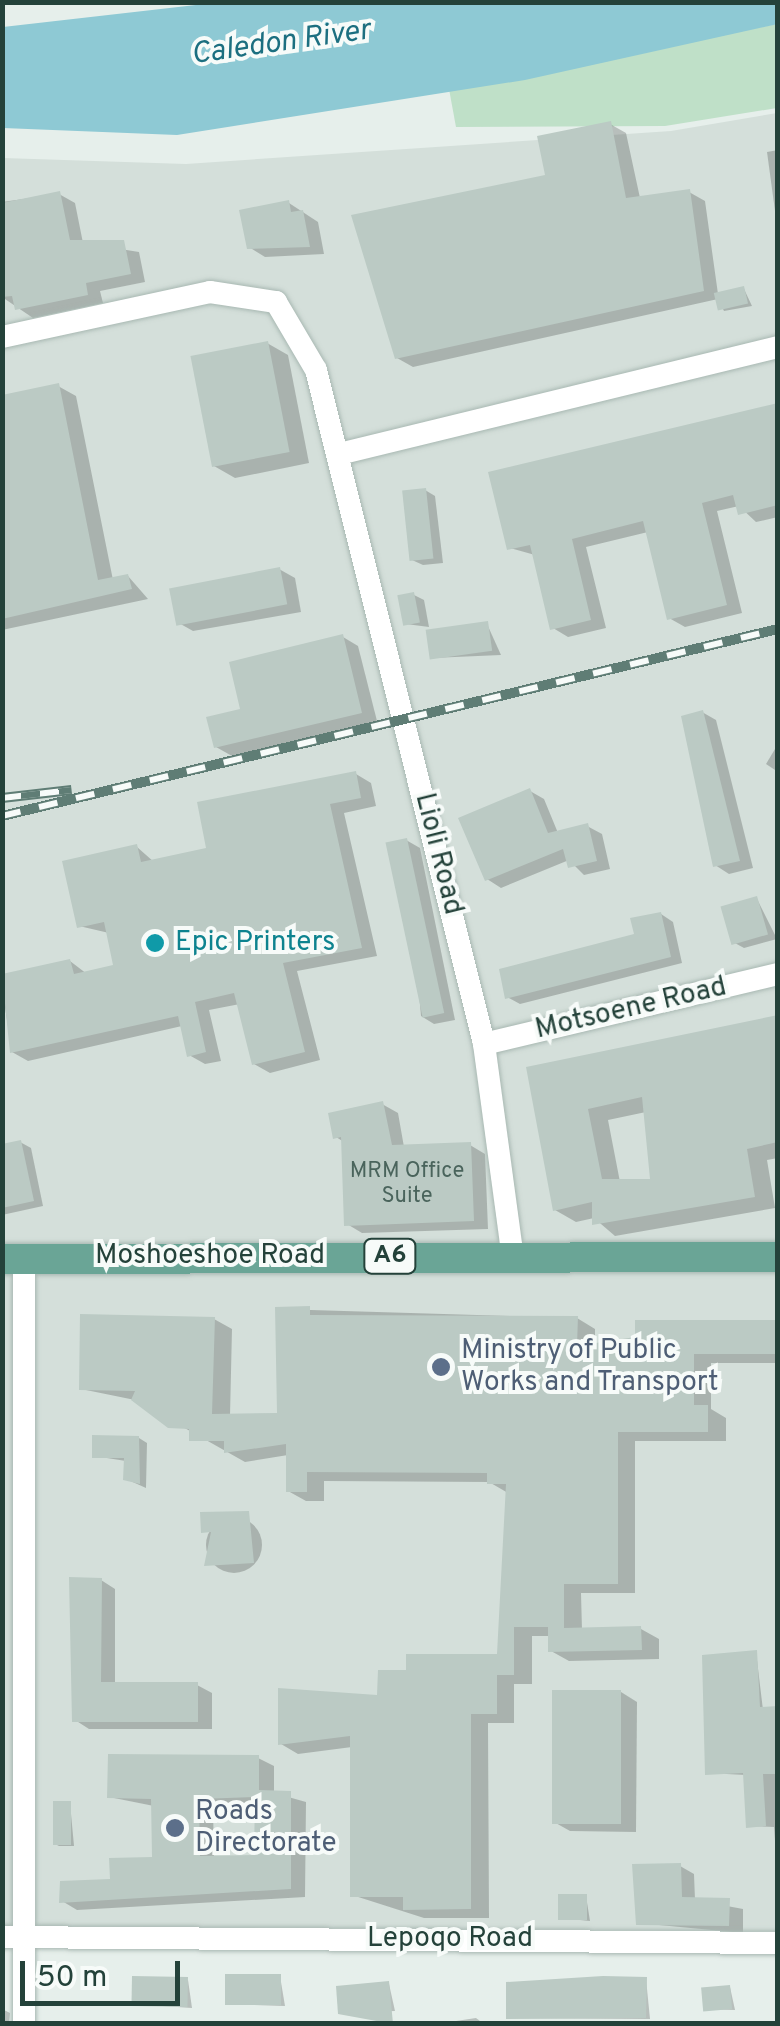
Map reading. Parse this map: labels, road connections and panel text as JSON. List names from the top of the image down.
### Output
{
  "streets": {
    "main road": ["Moshoeshoe Road", "A6"],
    "street": ["Lioli Road", "Motsoene Road", "Lepoqo Road"]
  },
  "crossings": [
    ["Lioli Road", "Motsoene Road"],
    ["Lioli Road", "Moshoeshoe Road"]
  ],
  "water": ["Caledon River"],
  "places": ["Epic Printers", "Ministry of Public Works and Transport", "Roads Directorate"],
  "house_numbers": ["MRM Office Suite"],
  "scale_bar": "50 m"
}
